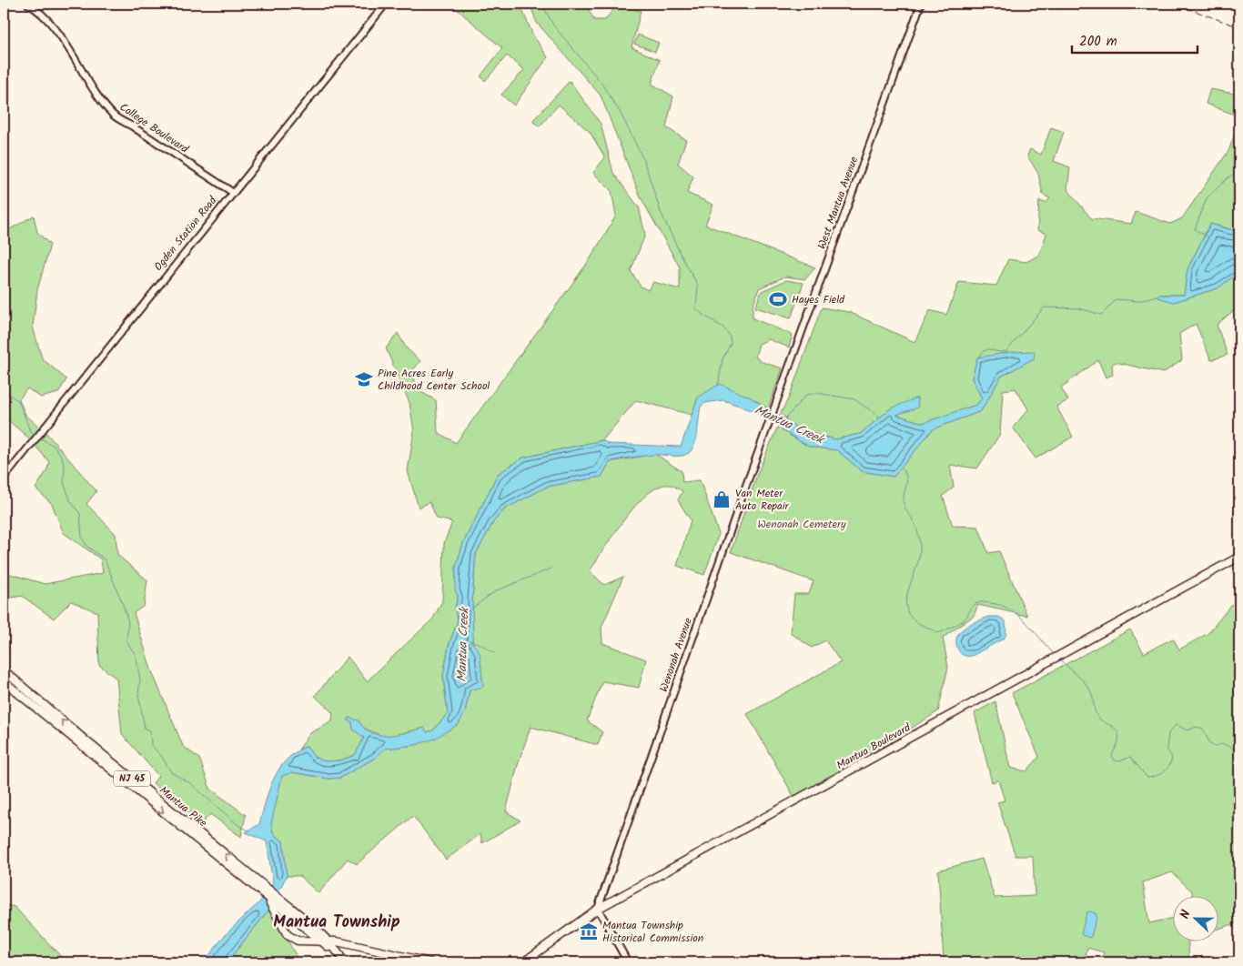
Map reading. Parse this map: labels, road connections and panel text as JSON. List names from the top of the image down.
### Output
{
  "streets": {
    "main road": ["Mantua Boulevard", "NJ 45", "Mantua Pike"],
    "street": [
      "College Boulevard",
      "West Mantua Avenue",
      "Ogden Station Road",
      "Wenonah Avenue"
    ]
  },
  "crossings": [
    ["College Boulevard", "Ogden Station Road"],
    ["West Mantua Avenue", "Wenonah Avenue"],
    ["Wenonah Avenue", "Mantua Boulevard"],
    ["NJ 45", "Mantua Pike"]
  ],
  "districts": ["Mantua Township"],
  "water": ["Mantua Creek"],
  "parks": ["Wenonah Cemetery"],
  "places": {
    "sports": ["Hayes Field"],
    "school or university": ["Pine Acres Early Childhood Center School"],
    "shop": ["Van Meter Auto Repair"],
    "museum": ["Mantua Township Historical Commission"]
  },
  "scale_bar": "200 m",
  "north": "left"
}
